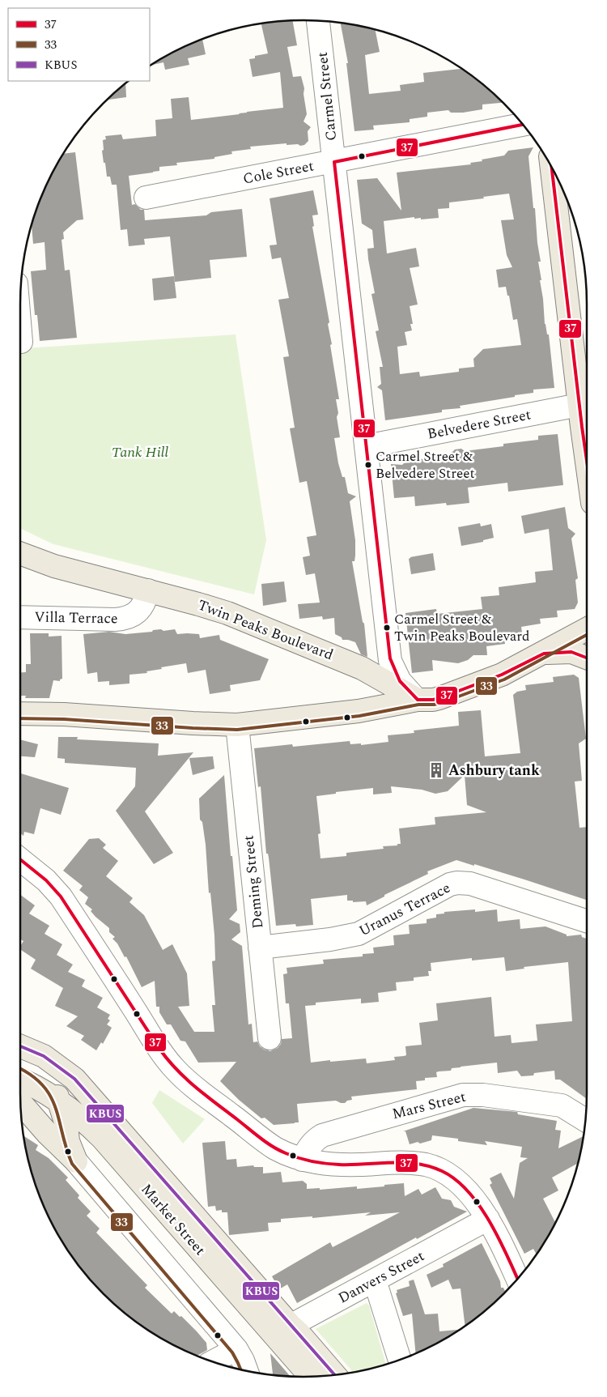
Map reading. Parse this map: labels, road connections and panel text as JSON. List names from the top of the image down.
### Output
{
  "streets": {
    "main road": ["Twin Peaks Boulevard", "Market Street"],
    "street": [
      "Carmel Street",
      "Cole Street",
      "Belvedere Street",
      "Villa Terrace",
      "Deming Street",
      "Uranus Terrace",
      "Mars Street",
      "Danvers Street"
    ]
  },
  "crossings": [
    ["Carmel Street", "Cole Street"],
    ["Carmel Street", "Belvedere Street"],
    ["Carmel Street", "Twin Peaks Boulevard"],
    ["Villa Terrace", "Twin Peaks Boulevard"],
    ["Deming Street", "Uranus Terrace"],
    ["Market Street", "Danvers Street"]
  ],
  "parks": ["Tank Hill"],
  "places": {
    "other": ["Carmel Street & Belvedere Street", "Carmel Street & Twin Peaks Boulevard"],
    "building": ["Ashbury tank"]
  },
  "lines": ["transit line 37", "transit line 33", "transit line KBUS"],
  "legend": ["37", "33", "KBUS"]
}
